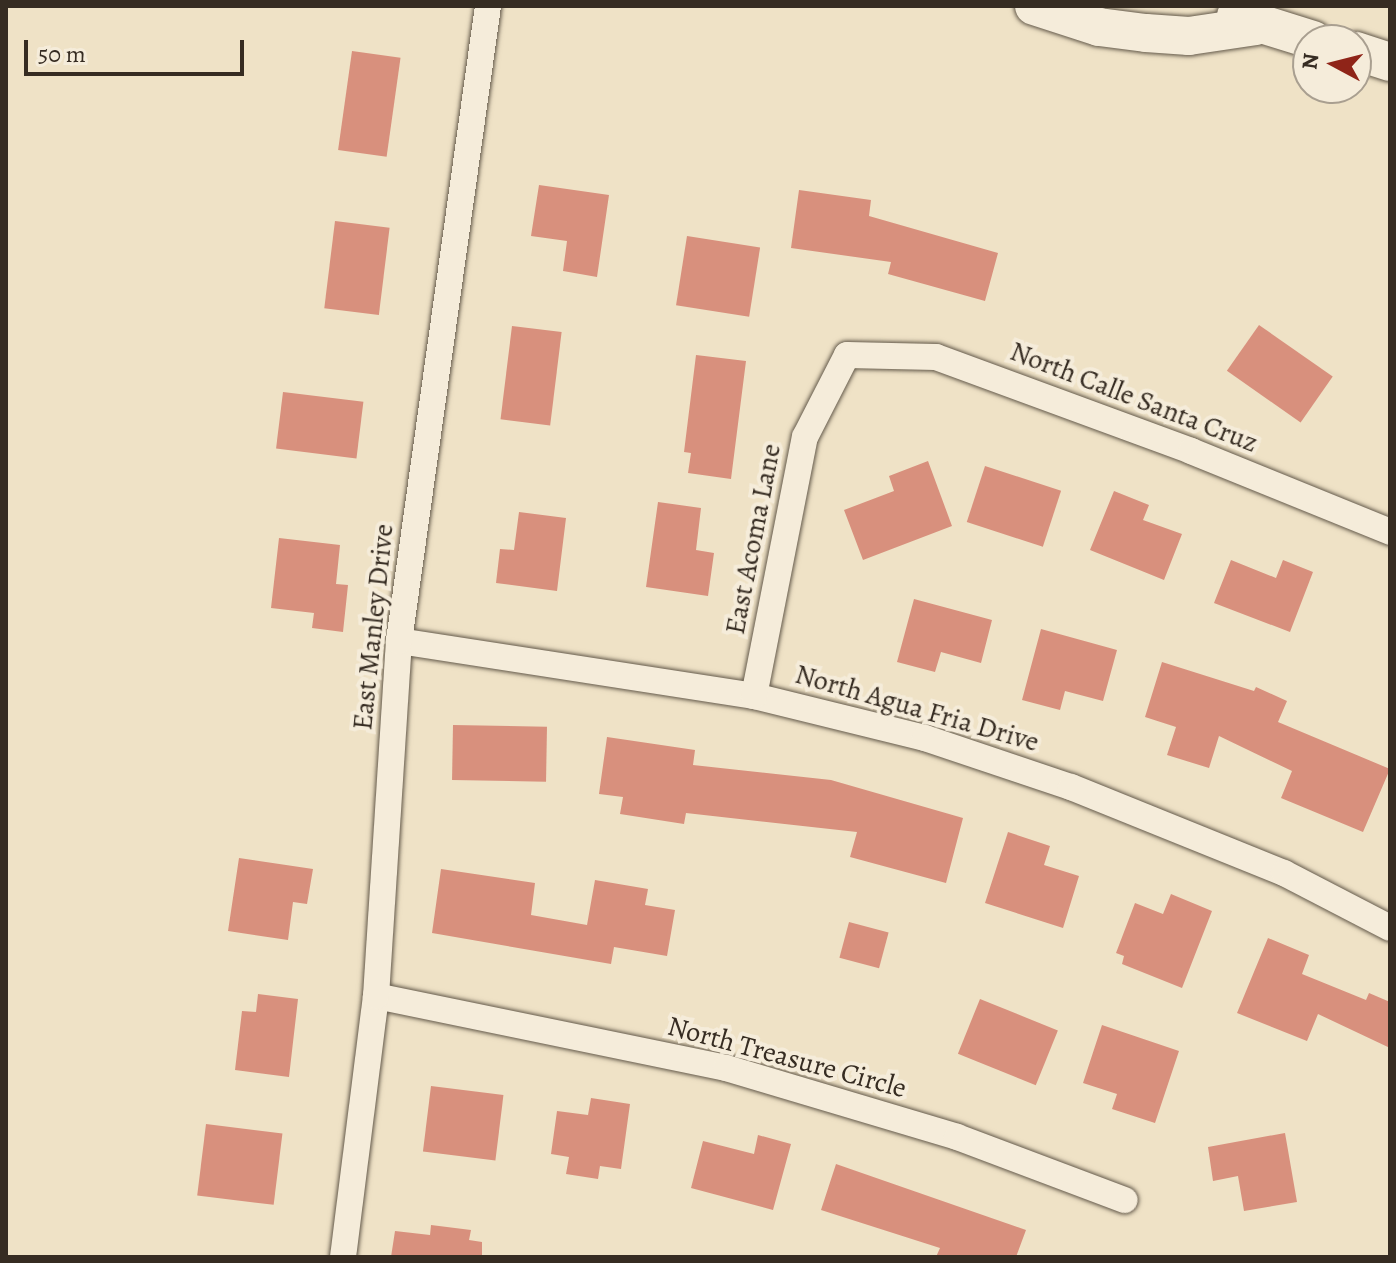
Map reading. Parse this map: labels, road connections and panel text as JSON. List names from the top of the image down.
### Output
{
  "streets": {
    "street": [
      "North Calle Santa Cruz",
      "East Acoma Lane",
      "East Manley Drive",
      "North Agua Fria Drive",
      "North Treasure Circle"
    ]
  },
  "crossings": [
    ["North Calle Santa Cruz", "East Acoma Lane"],
    ["East Acoma Lane", "North Agua Fria Drive"],
    ["East Manley Drive", "North Agua Fria Drive"],
    ["East Manley Drive", "North Treasure Circle"]
  ],
  "scale_bar": "50 m",
  "north": "left"
}
